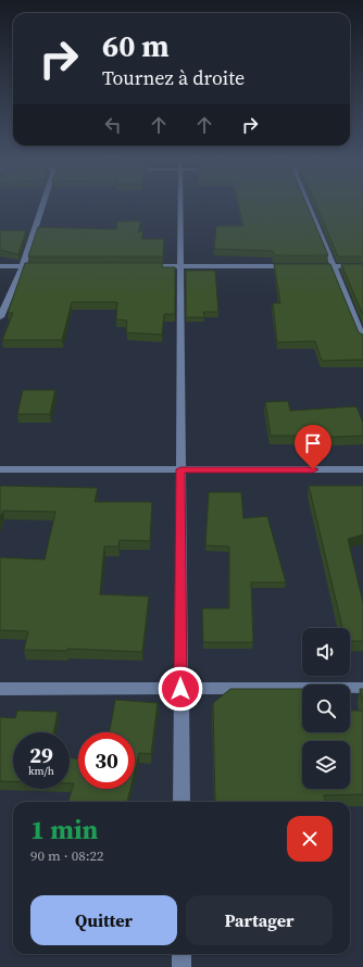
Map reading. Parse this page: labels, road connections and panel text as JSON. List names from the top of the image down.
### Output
{
  "page": {
    "turn": ["60 m", "Tournez à droite"],
    "speed": "29 km/h",
    "limit": "30",
    "heading": ["1 min", "90 m · 08:22"],
    "buttons": ["Quitter", "Partager"]
  }
}
